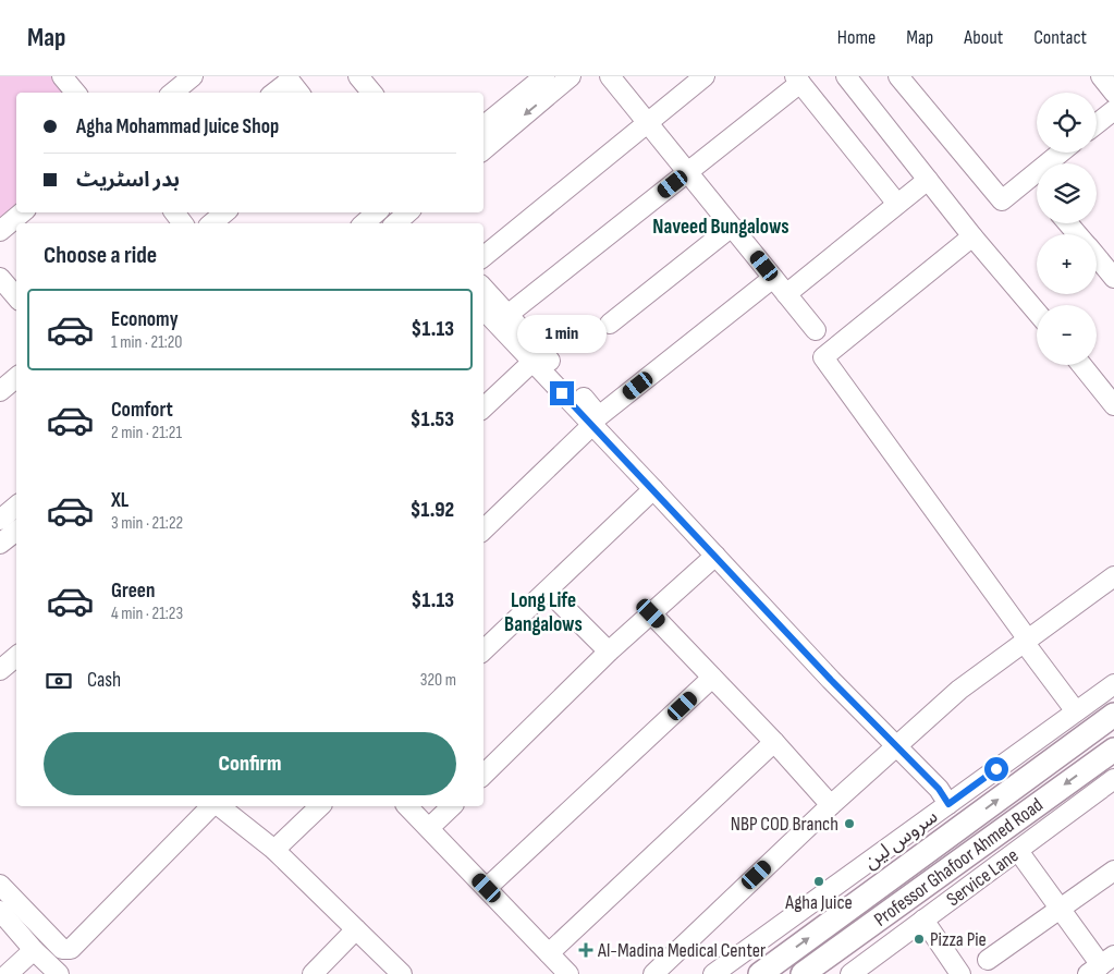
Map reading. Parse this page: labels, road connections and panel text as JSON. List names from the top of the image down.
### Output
{
  "streets": {
    "main road": ["Professor Ghafoor Ahmed Road"],
    "street": ["سروس لین", "Service Lane"]
  },
  "districts": ["Naveed Bungalows", "Long Life Bangalows"],
  "places": {
    "other": ["NBP COD Branch", "Agha Juice", "Pizza Pie"],
    "health": ["Al-Madina Medical Center"]
  },
  "page": {
    "header": "Map",
    "nav": [
      "Home",
      "Map",
      "About",
      "Contact"
    ],
    "map_buttons": ["+", "−"],
    "banner": ["Agha Mohammad Juice Shop", "بدر اسٹریٹ"],
    "heading": "Choose a ride",
    "list": [
      {
        "name": "Economy",
        "note": "1 min · 21:20",
        "value": "$1.13"
      },
      {
        "name": "Comfort",
        "note": "2 min · 21:21",
        "value": "$1.53"
      },
      {
        "name": "XL",
        "note": "3 min · 21:22",
        "value": "$1.92"
      },
      {
        "name": "Green",
        "note": "4 min · 21:23",
        "value": "$1.13"
      }
    ],
    "bubble": "1 min",
    "pay": ["Cash", "320 m"],
    "buttons": "Confirm"
  }
}
